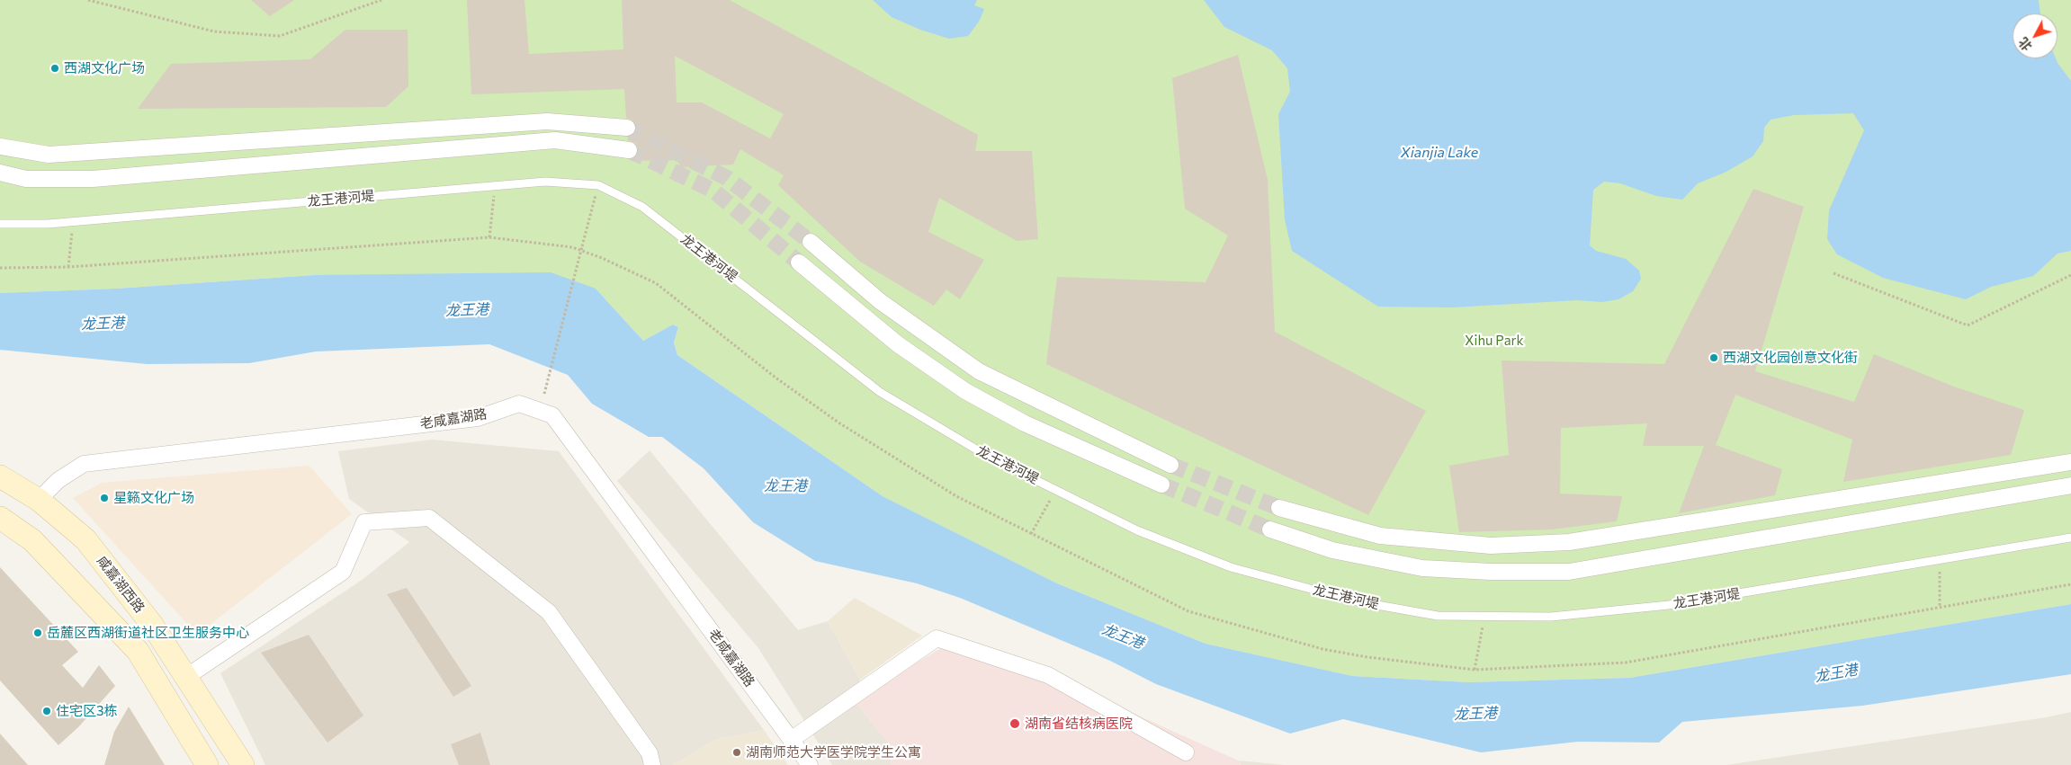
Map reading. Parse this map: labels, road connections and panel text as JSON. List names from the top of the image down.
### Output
{
  "streets": {
    "main road": ["咸嘉湖西路"],
    "street": ["老咸嘉湖路"],
    "lane": ["龙王港河堤"]
  },
  "crossings": [
    ["老咸嘉湖路", "咸嘉湖西路"]
  ],
  "water": ["Xianjia Lake", "龙王港"],
  "parks": ["Xihu Park"],
  "places": [
    "西湖文化广场",
    "西湖文化园创意文化街",
    "星籁文化广场",
    "岳麓区西湖街道社区卫生服务中心",
    "住宅区3栋",
    "湖南省结核病医院",
    "湖南师范大学医学院学生公寓"
  ],
  "north": "bottom left"
}
